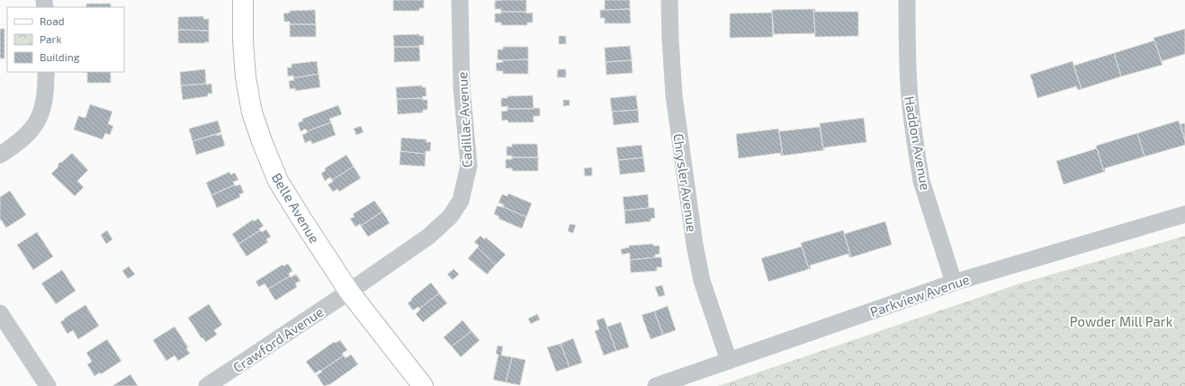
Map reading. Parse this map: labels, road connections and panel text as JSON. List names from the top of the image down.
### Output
{
  "streets": {
    "street": [
      "Cadillac Avenue",
      "Haddon Avenue",
      "Chrysler Avenue",
      "Belle Avenue",
      "Parkview Avenue",
      "Crawford Avenue"
    ]
  },
  "crossings": [
    ["Cadillac Avenue", "Belle Avenue"],
    ["Cadillac Avenue", "Crawford Avenue"],
    ["Haddon Avenue", "Parkview Avenue"],
    ["Chrysler Avenue", "Parkview Avenue"],
    ["Belle Avenue", "Crawford Avenue"]
  ],
  "parks": ["Powder Mill Park"],
  "legend": ["Road", "Park", "Building"]
}
